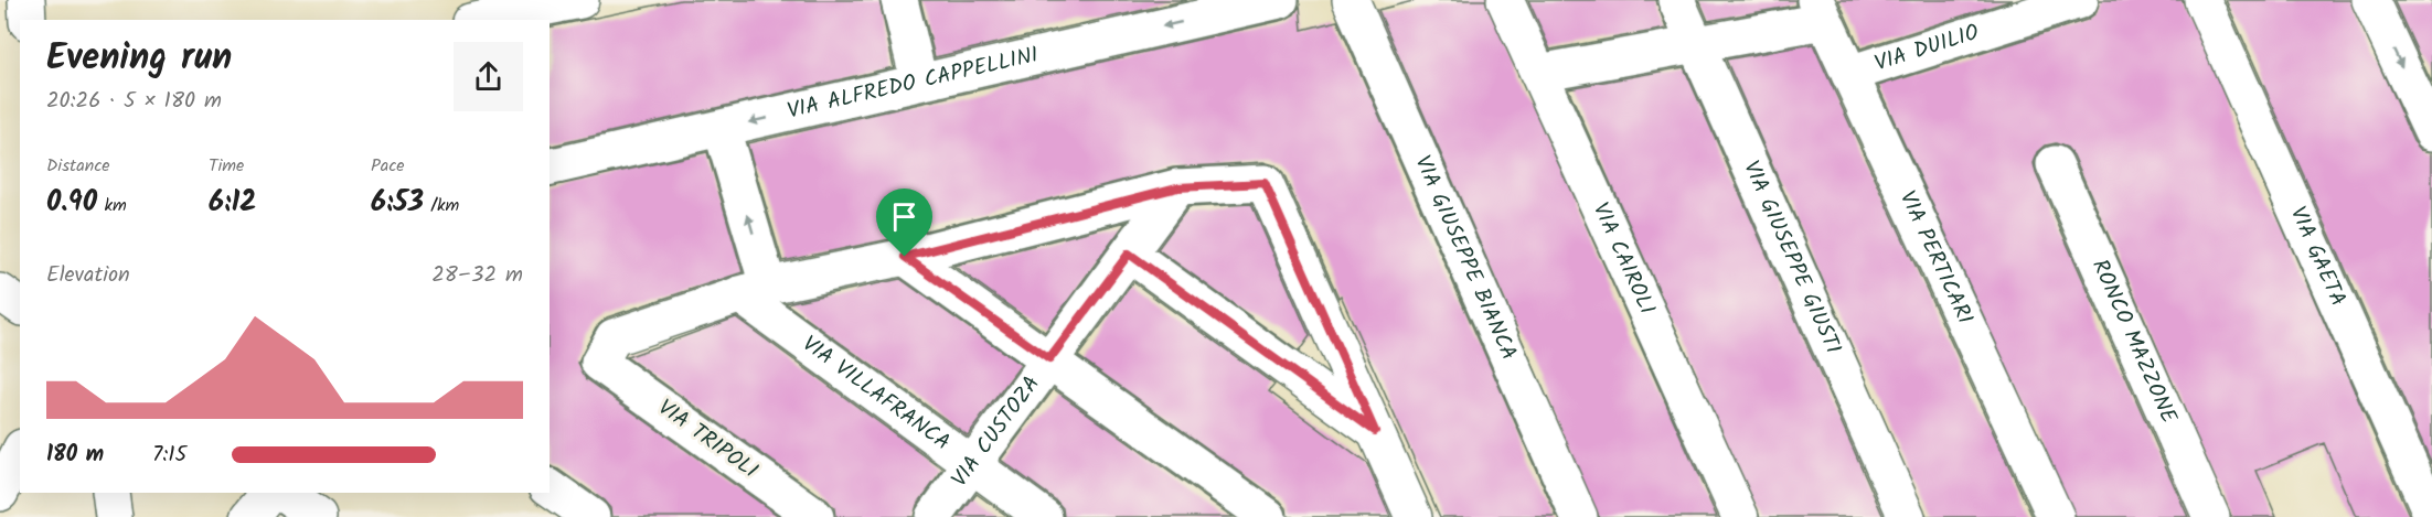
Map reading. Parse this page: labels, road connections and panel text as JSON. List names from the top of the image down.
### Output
{
  "streets": {
    "street": [
      "VIA DUILIO",
      "VIA ALFREDO CAPPELLINI",
      "VIA GIUSEPPE BIANCA",
      "VIA CAIROLI",
      "VIA PERTICARI",
      "VIA GAETA",
      "VIA GIUSEPPE GIUSTI",
      "RONCO MAZZONE",
      "VIA VILLAFRANCA",
      "VIA CUSTOZA",
      "VIA TRIPOLI"
    ]
  },
  "crossings": [
    ["VIA DUILIO", "VIA PERTICARI"],
    ["VIA VILLAFRANCA", "VIA CUSTOZA"],
    ["VIA VILLAFRANCA", "VIA TRIPOLI"]
  ],
  "page": {
    "heading": ["Evening run", "20:26 · 5 × 180 m"],
    "stats": [
      ["Distance", "0.90 km"],
      ["Time", "6:12"],
      ["Pace", "6:53 /km"]
    ],
    "chart": ["Elevation", "28–32 m"],
    "list": [
      {
        "name": "180 m",
        "note": "7:15"
      }
    ]
  }
}
